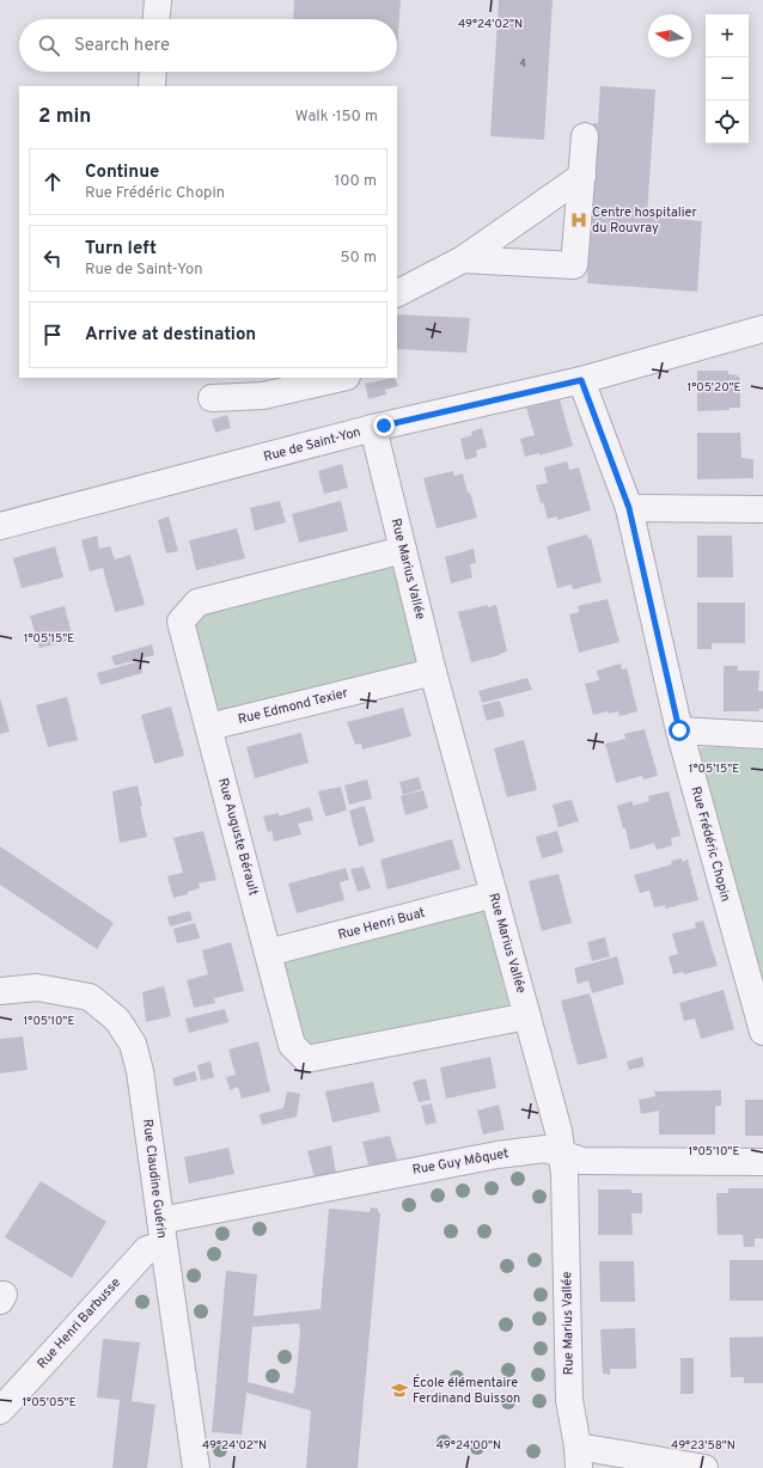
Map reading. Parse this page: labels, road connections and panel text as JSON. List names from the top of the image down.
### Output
{
  "streets": {
    "street": [
      "Rue de Saint-Yon",
      "Rue Marius Vallée",
      "Rue Edmond Texier",
      "Rue Auguste Bérault",
      "Rue Frédéric Chopin",
      "Rue Henri Buat",
      "Rue Guy Môquet",
      "Rue Claudine Guérin",
      "Rue Henri Barbusse"
    ]
  },
  "crossings": [
    ["Rue de Saint-Yon", "Rue Marius Vallée"],
    ["Rue de Saint-Yon", "Rue Frédéric Chopin"],
    ["Rue Marius Vallée", "Rue Edmond Texier"],
    ["Rue Marius Vallée", "Rue Auguste Bérault"],
    ["Rue Marius Vallée", "Rue Henri Buat"],
    ["Rue Marius Vallée", "Rue Guy Môquet"],
    ["Rue Edmond Texier", "Rue Auguste Bérault"],
    ["Rue Auguste Bérault", "Rue Henri Buat"],
    ["Rue Guy Môquet", "Rue Claudine Guérin"],
    ["Rue Guy Môquet", "Rue Henri Barbusse"],
    ["Rue Claudine Guérin", "Rue Henri Barbusse"]
  ],
  "places": {
    "hospital": ["Centre hospitalier du Rouvray"],
    "school or university": ["École élémentaire Ferdinand Buisson"]
  },
  "house_numbers": ["4"],
  "north": "left",
  "page": {
    "map_buttons": ["+", "−"],
    "search": "Search here",
    "heading": ["2 min", "Walk · 150 m"],
    "list": [
      ["Continue", "Rue Frédéric Chopin", "100 m"],
      ["Turn left", "Rue de Saint-Yon", "50 m"],
      "Arrive at destination"
    ]
  },
  "coordinates": [
    "49°24'02\"N",
    "1°05'20\"E",
    "1°05'15\"E",
    "1°05'10\"E",
    "1°05'05\"E",
    "49°24'00\"N",
    "49°23'58\"N"
  ]
}
